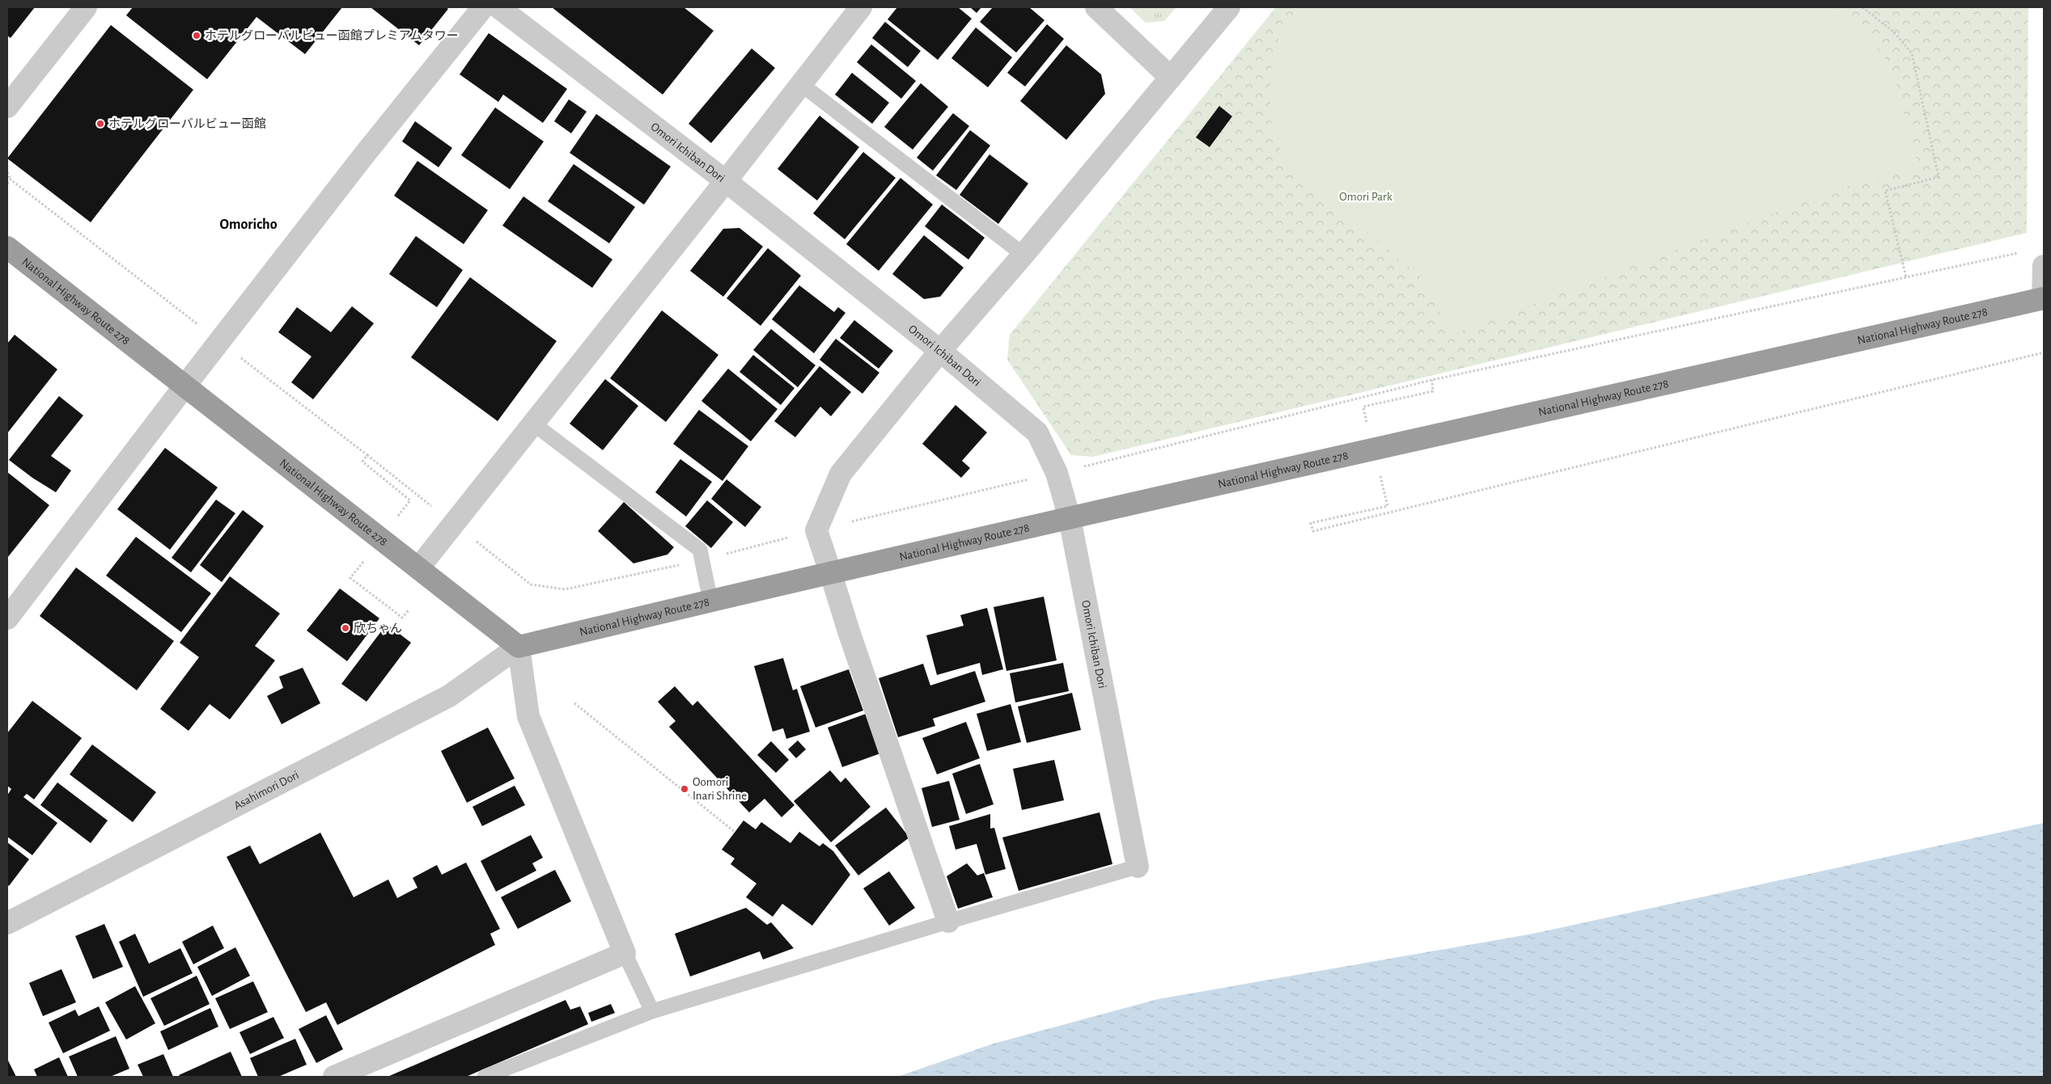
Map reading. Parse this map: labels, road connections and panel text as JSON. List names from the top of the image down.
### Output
{
  "streets": {
    "highway": ["National Highway Route 278"],
    "street": ["Omori Ichiban Dori", "Asahimori Dori"]
  },
  "crossings": [
    ["Omori Ichiban Dori", "National Highway Route 278"],
    ["National Highway Route 278", "Asahimori Dori"]
  ],
  "districts": ["Omoricho"],
  "parks": ["Omori Park"],
  "places": [
    "ホテルグローバルビュー函館プレミアムタワー",
    "ホテルグローバルビュー函館",
    "欣ちゃん",
    "Oomori Inari Shrine"
  ]
}
